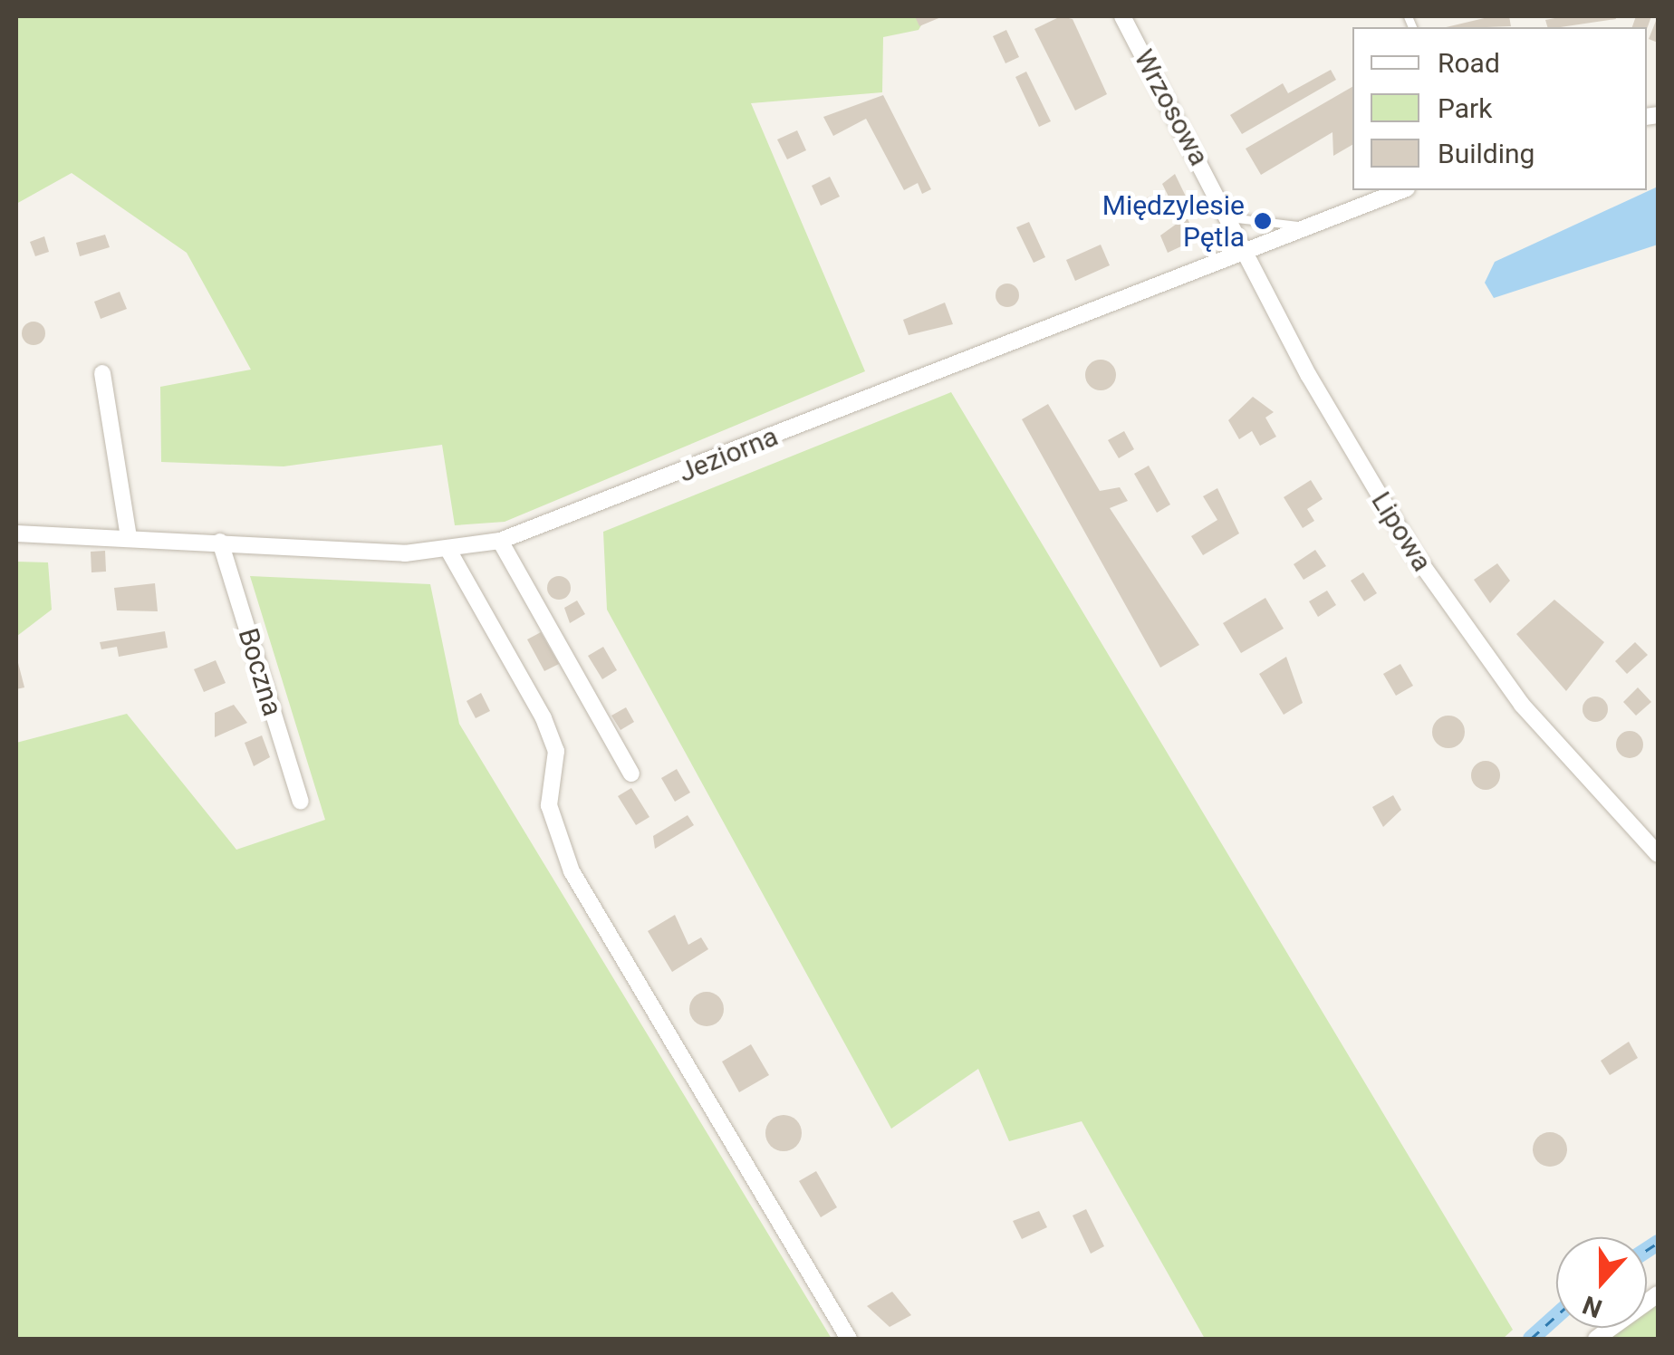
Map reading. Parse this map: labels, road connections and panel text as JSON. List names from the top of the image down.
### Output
{
  "streets": {
    "street": [
      "Wrzosowa",
      "Jeziorna",
      "Lipowa",
      "Boczna"
    ]
  },
  "crossings": [
    ["Wrzosowa", "Jeziorna"],
    ["Wrzosowa", "Lipowa"],
    ["Jeziorna", "Lipowa"],
    ["Jeziorna", "Boczna"]
  ],
  "places": ["Międzylesie Pętla"],
  "legend": ["Road", "Park", "Building"],
  "north": "bottom"
}
